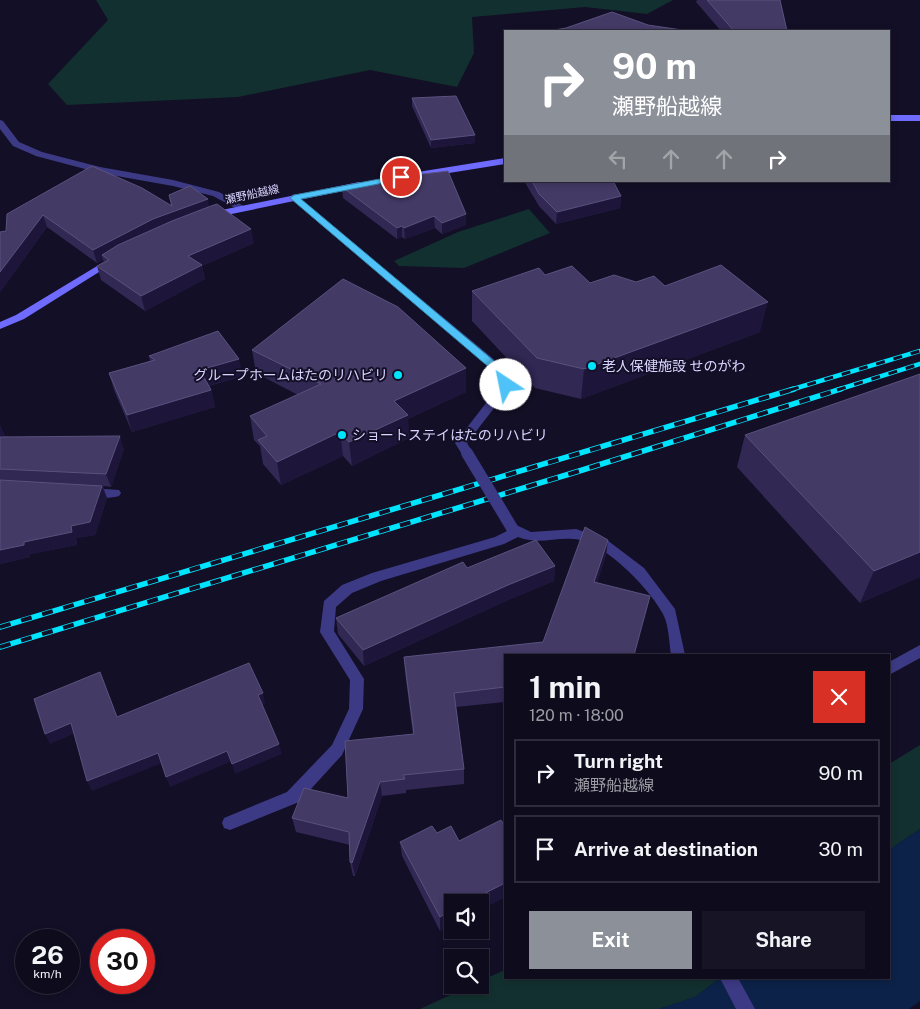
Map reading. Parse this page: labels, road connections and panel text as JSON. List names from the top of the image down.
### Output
{
  "streets": {
    "main road": ["瀬野船越線"]
  },
  "places": ["老人保健施設 せのがわ", "グループホームはたのリハビリ", "ショートステイはたのリハビリ"],
  "page": {
    "turn": ["90 m", "瀬野船越線"],
    "heading": ["1 min", "120 m · 18:00"],
    "list": [
      {
        "name": "Turn right",
        "note": "瀬野船越線",
        "value": "90 m"
      },
      {
        "name": "Arrive at destination",
        "value": "30 m"
      }
    ],
    "buttons": ["Exit", "Share"],
    "speed": "26 km/h",
    "limit": "30"
  }
}
